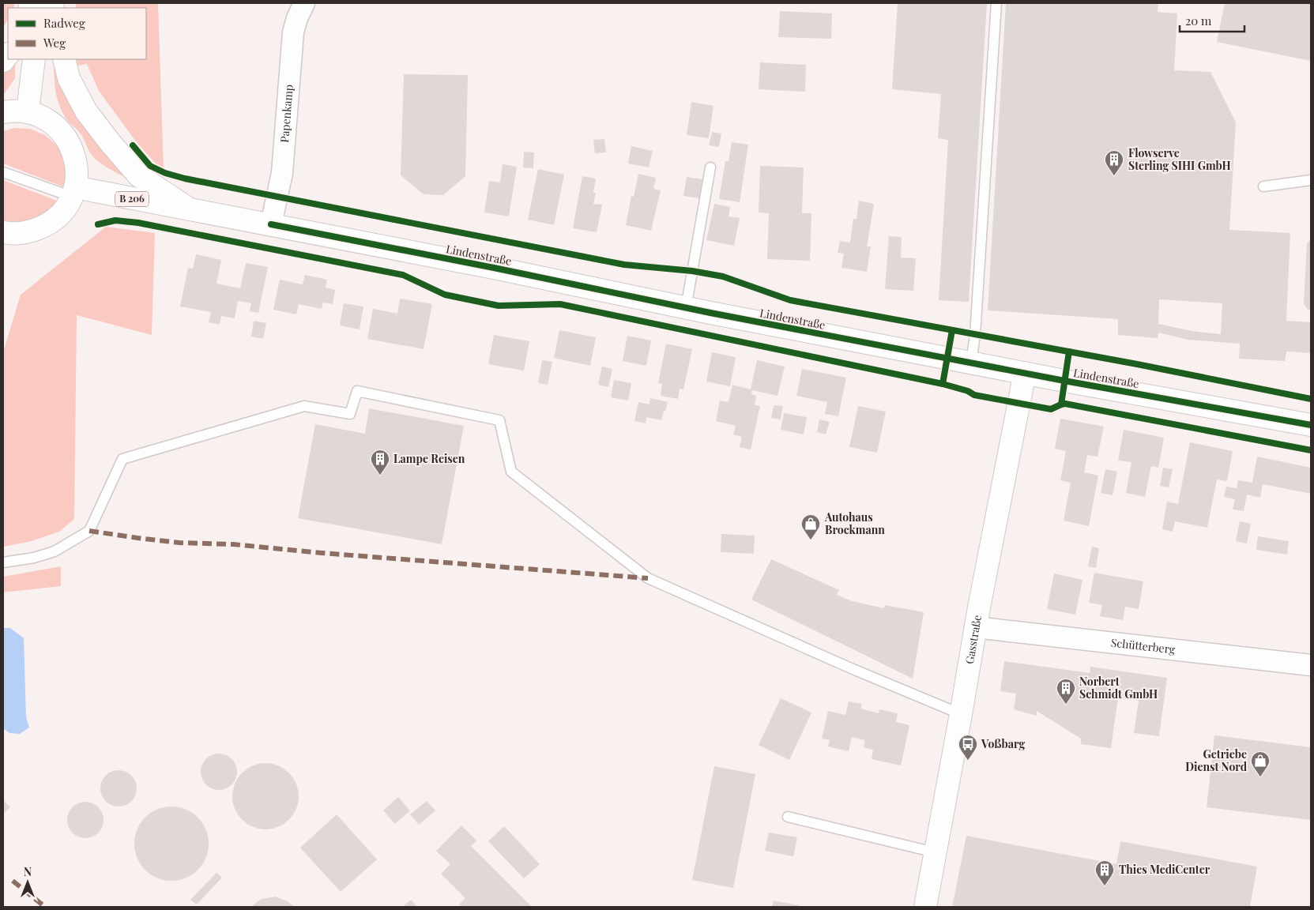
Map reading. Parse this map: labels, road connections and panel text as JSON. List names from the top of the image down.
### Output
{
  "streets": {
    "main road": ["B 206", "Lindenstraße", "Gasstraße"],
    "street": ["Papenkamp", "Schütterberg"]
  },
  "crossings": [
    ["Papenkamp", "Lindenstraße"],
    ["Lindenstraße", "Gasstraße"],
    ["Gasstraße", "Schütterberg"]
  ],
  "places": {
    "building": [
      "Flowserve Sterling SIHI GmbH",
      "Lampe Reisen",
      "Norbert Schmidt GmbH",
      "Thies MediCenter"
    ],
    "shop": ["Autohaus Brockmann", "Getriebe Dienst Nord"],
    "bus stop": ["Voßbarg"]
  },
  "legend": ["Radweg", "Weg"],
  "scale_bar": "20 m",
  "north": "top"
}
